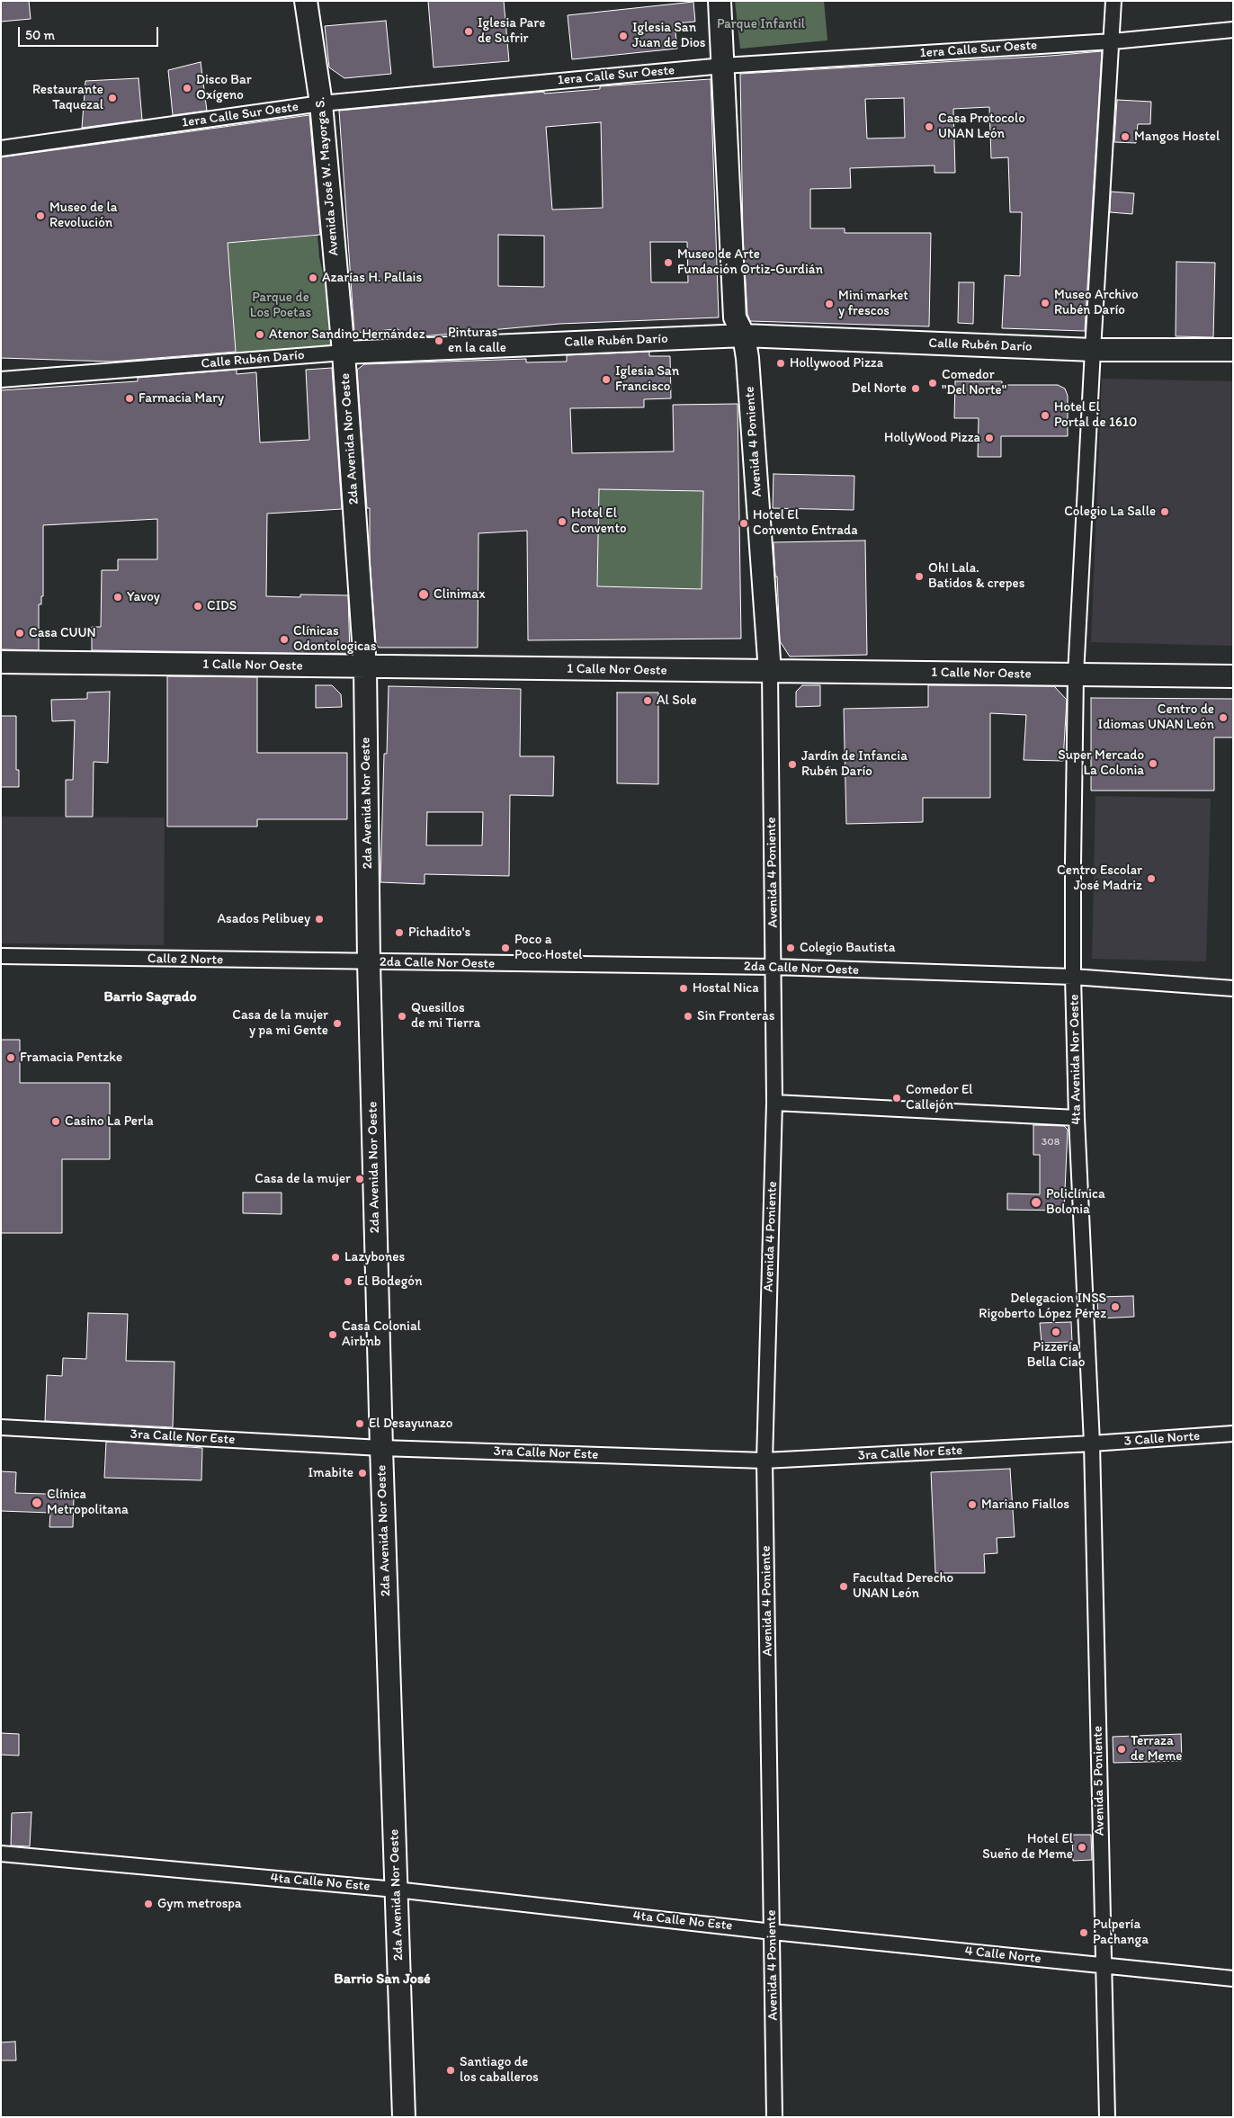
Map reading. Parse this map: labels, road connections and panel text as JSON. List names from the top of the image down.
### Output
{
  "streets": {
    "street": [
      "1era Calle Sur Oeste",
      "Avenida José W. Mayorga S.",
      "Calle Rubén Darío",
      "2da Avenida Nor Oeste",
      "Avenida 4 Poniente",
      "1 Calle Nor Oeste",
      "Calle 2 Norte",
      "2da Calle Nor Oeste",
      "4ta Avenida Nor Oeste",
      "3ra Calle Nor Este",
      "3 Calle Norte",
      "Avenida 5 Poniente",
      "4ta Calle No Este",
      "4 Calle Norte"
    ]
  },
  "crossings": [
    ["1era Calle Sur Oeste", "Avenida José W. Mayorga S."],
    ["1era Calle Sur Oeste", "Avenida 4 Poniente"],
    ["1era Calle Sur Oeste", "4ta Avenida Nor Oeste"],
    ["Avenida José W. Mayorga S.", "Calle Rubén Darío"],
    ["Avenida José W. Mayorga S.", "2da Avenida Nor Oeste"],
    ["Calle Rubén Darío", "2da Avenida Nor Oeste"],
    ["Calle Rubén Darío", "Avenida 4 Poniente"],
    ["Calle Rubén Darío", "4ta Avenida Nor Oeste"],
    ["2da Avenida Nor Oeste", "1 Calle Nor Oeste"],
    ["2da Avenida Nor Oeste", "Calle 2 Norte"],
    ["2da Avenida Nor Oeste", "2da Calle Nor Oeste"],
    ["2da Avenida Nor Oeste", "3ra Calle Nor Este"],
    ["2da Avenida Nor Oeste", "4ta Calle No Este"],
    ["Avenida 4 Poniente", "1 Calle Nor Oeste"],
    ["Avenida 4 Poniente", "2da Calle Nor Oeste"],
    ["Avenida 4 Poniente", "3ra Calle Nor Este"],
    ["Avenida 4 Poniente", "4ta Calle No Este"],
    ["Avenida 4 Poniente", "4 Calle Norte"],
    ["1 Calle Nor Oeste", "4ta Avenida Nor Oeste"],
    ["Calle 2 Norte", "2da Calle Nor Oeste"],
    ["2da Calle Nor Oeste", "4ta Avenida Nor Oeste"],
    ["4ta Avenida Nor Oeste", "3ra Calle Nor Este"],
    ["4ta Avenida Nor Oeste", "3 Calle Norte"],
    ["4ta Avenida Nor Oeste", "Avenida 5 Poniente"],
    ["3ra Calle Nor Este", "3 Calle Norte"],
    ["3ra Calle Nor Este", "Avenida 5 Poniente"],
    ["3 Calle Norte", "Avenida 5 Poniente"],
    ["Avenida 5 Poniente", "4 Calle Norte"],
    ["4ta Calle No Este", "4 Calle Norte"]
  ],
  "districts": ["Barrio Sagrado", "Barrio San José"],
  "parks": ["Parque Infantil", "Parque de Los Poetas"],
  "places": [
    "Iglesia Pare de Sufrir",
    "Iglesia San Juan de Dios",
    "Disco Bar Oxígeno",
    "Restaurante Taquezal",
    "Casa Protocolo UNAN León",
    "Mangos Hostel",
    "Museo de la Revolución",
    "Museo de Arte Fundación Ortiz-Gurdián",
    "Azarías H. Pallais",
    "Museo Archivo Rubén Darío",
    "Mini market y frescos",
    "Atenor Sandino Hernández",
    "Pinturas en la calle",
    "Hollywood Pizza",
    "Iglesia San Francisco",
    "Comedor \"Del Norte\"",
    "Del Norte",
    "Farmacia Mary",
    "Hotel El Portal de 1610",
    "HollyWood Pizza",
    "Colegio La Salle",
    "Hotel El Convento",
    "Hotel El Convento Entrada",
    "Oh! Lala. Batidos & crepes",
    "Clinimax",
    "Yavoy",
    "CIDS",
    "Casa CUUN",
    "Clínicas Odontologicas",
    "Al Sole",
    "Centro de Idiomas UNAN León",
    "Super Mercado La Colonia",
    "Jardín de Infancia Rubén Darío",
    "Centro Escolar José Madriz",
    "Asados Pelibuey",
    "Pichadito's",
    "Poco a Poco Hostel",
    "Colegio Bautista",
    "Hostal Nica",
    "Quesillos de mi Tierra",
    "Sin Fronteras",
    "Casa de la mujer y pa mi Gente",
    "Framacia Pentzke",
    "Comedor El Callejón",
    "Casino La Perla",
    "Casa de la mujer",
    "Policlínica Bolonia",
    "Lazybones",
    "El Bodegón",
    "Delegacion INSS Rigoberto López Pérez",
    "Pizzería Bella Ciao",
    "Casa Colonial Airbnb",
    "El Desayunazo",
    "Imabite",
    "Clínica Metropolitana",
    "Mariano Fiallos",
    "Facultad Derecho UNAN León",
    "Terraza de Meme",
    "Hotel El Sueño de Meme",
    "Gym metrospa",
    "Pulpería Pachanga",
    "Santiago de los caballeros"
  ],
  "house_numbers": ["308"],
  "scale_bar": "50 m"
}
